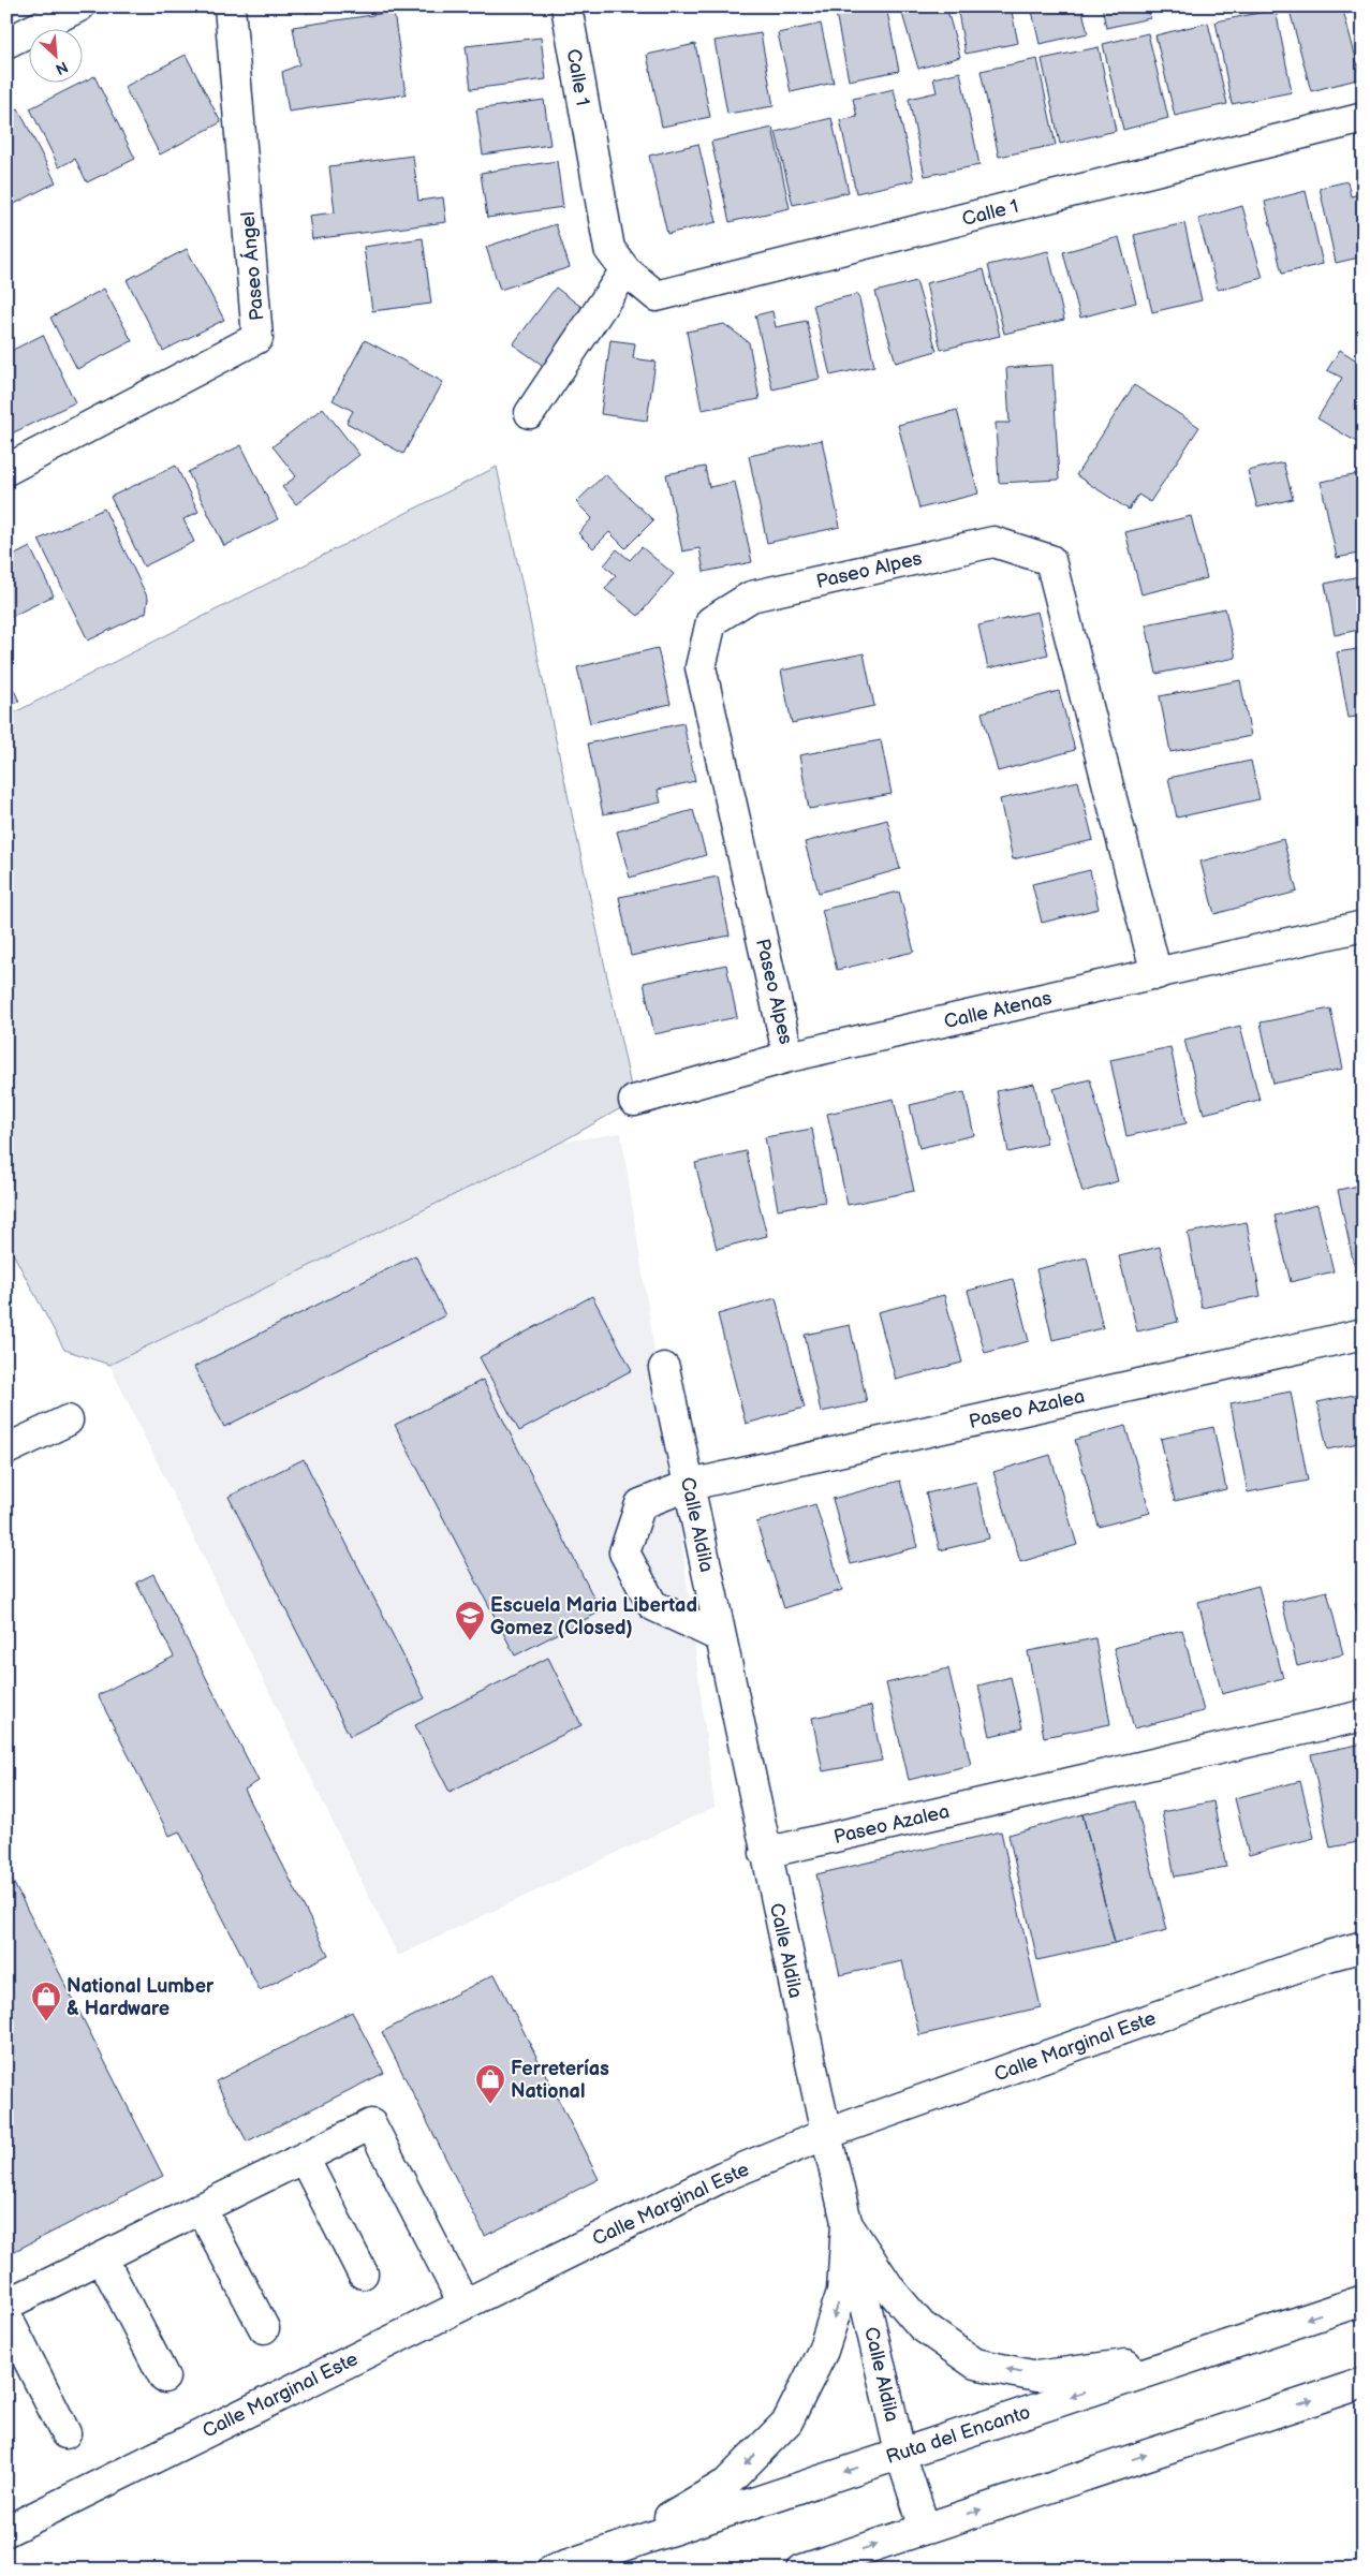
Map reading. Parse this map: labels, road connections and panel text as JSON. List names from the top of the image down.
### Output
{
  "streets": {
    "street": [
      "Calle 1",
      "Paseo Ángel",
      "Paseo Alpes",
      "Calle Atenas",
      "Paseo Azalea",
      "Calle Aldila",
      "Calle Marginal Este",
      "Ruta del Encanto"
    ]
  },
  "crossings": [
    ["Paseo Alpes", "Calle Atenas"],
    ["Paseo Azalea", "Calle Aldila"],
    ["Calle Aldila", "Calle Marginal Este"],
    ["Calle Aldila", "Ruta del Encanto"]
  ],
  "places": {
    "school or university": ["Escuela Maria Libertad Gomez (Closed)"],
    "shop": ["National Lumber & Hardware", "Ferreterías National"]
  },
  "north": "bottom right"
}
